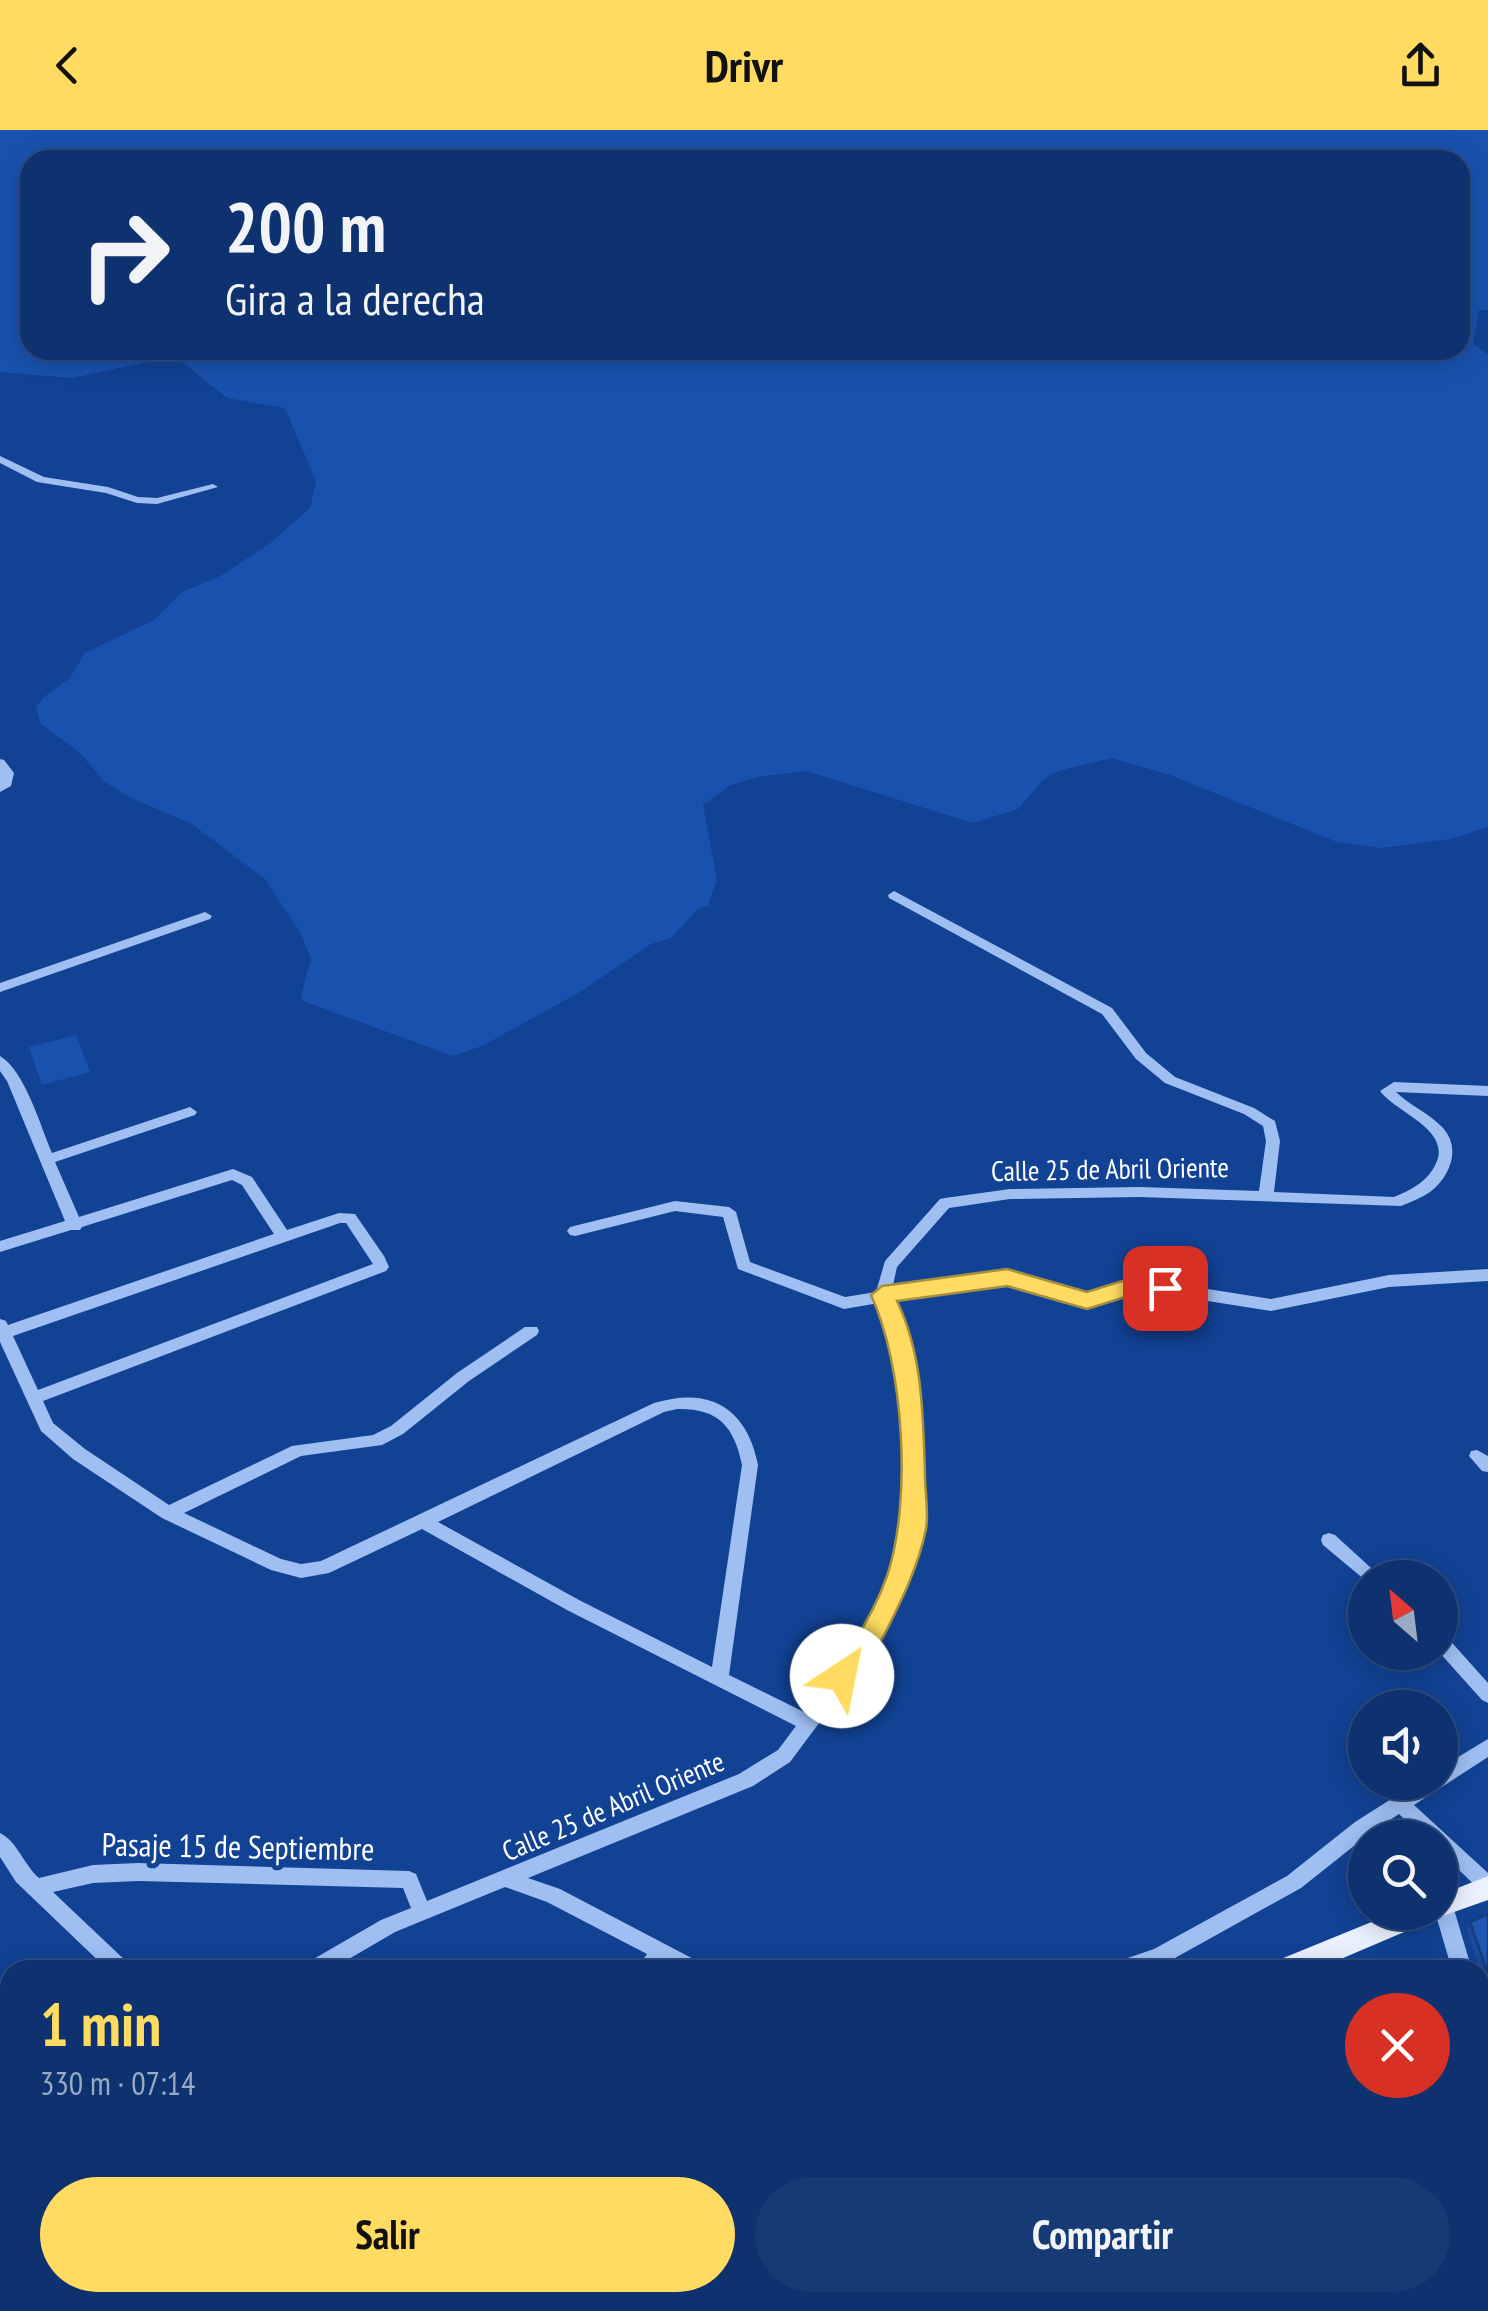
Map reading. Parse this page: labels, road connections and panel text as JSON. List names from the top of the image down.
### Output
{
  "streets": {
    "street": ["Calle 25 de Abril Oriente", "Pasaje 15 de Septiembre"]
  },
  "crossings": [
    ["Calle 25 de Abril Oriente", "Pasaje 15 de Septiembre"]
  ],
  "north": "top left",
  "page": {
    "header": "Drivr",
    "turn": ["200 m", "Gira a la derecha"],
    "heading": ["1 min", "330 m · 07:14"],
    "buttons": ["Salir", "Compartir"]
  }
}
